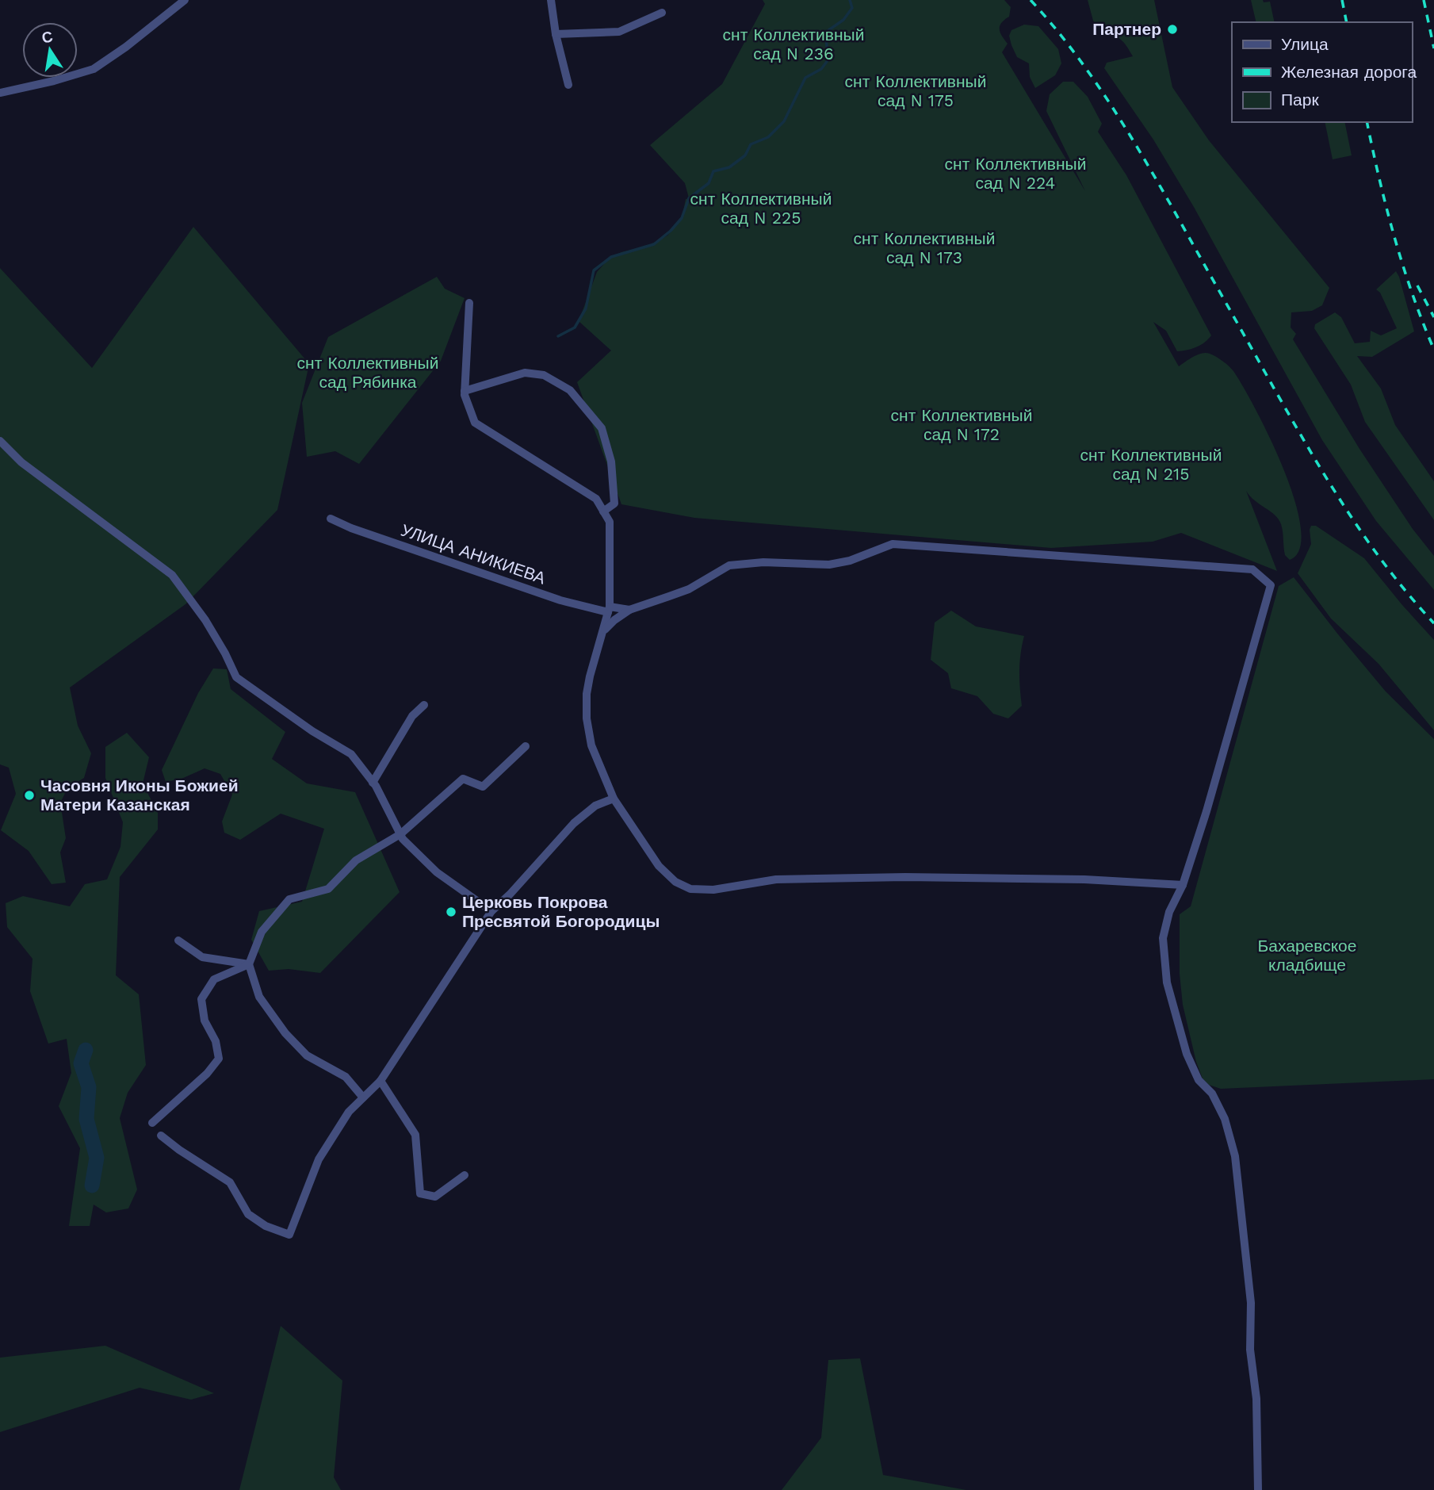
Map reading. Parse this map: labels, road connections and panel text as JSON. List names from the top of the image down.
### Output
{
  "streets": {
    "street": ["УЛИЦА АНИКИЕВА"]
  },
  "parks": [
    "снт Коллективный сад N 236",
    "снт Коллективный сад N 175",
    "снт Коллективный сад N 224",
    "снт Коллективный сад N 225",
    "снт Коллективный сад N 173",
    "снт Коллективный сад Рябинка",
    "снт Коллективный сад N 172",
    "снт Коллективный сад N 215",
    "Бахаревское кладбище"
  ],
  "places": ["Партнер", "Часовня Иконы Божией Матери Казанская", "Церковь Покрова Пресвятой Богородицы"],
  "legend": ["Улица", "Железная дорога", "Парк"],
  "north": "top"
}
